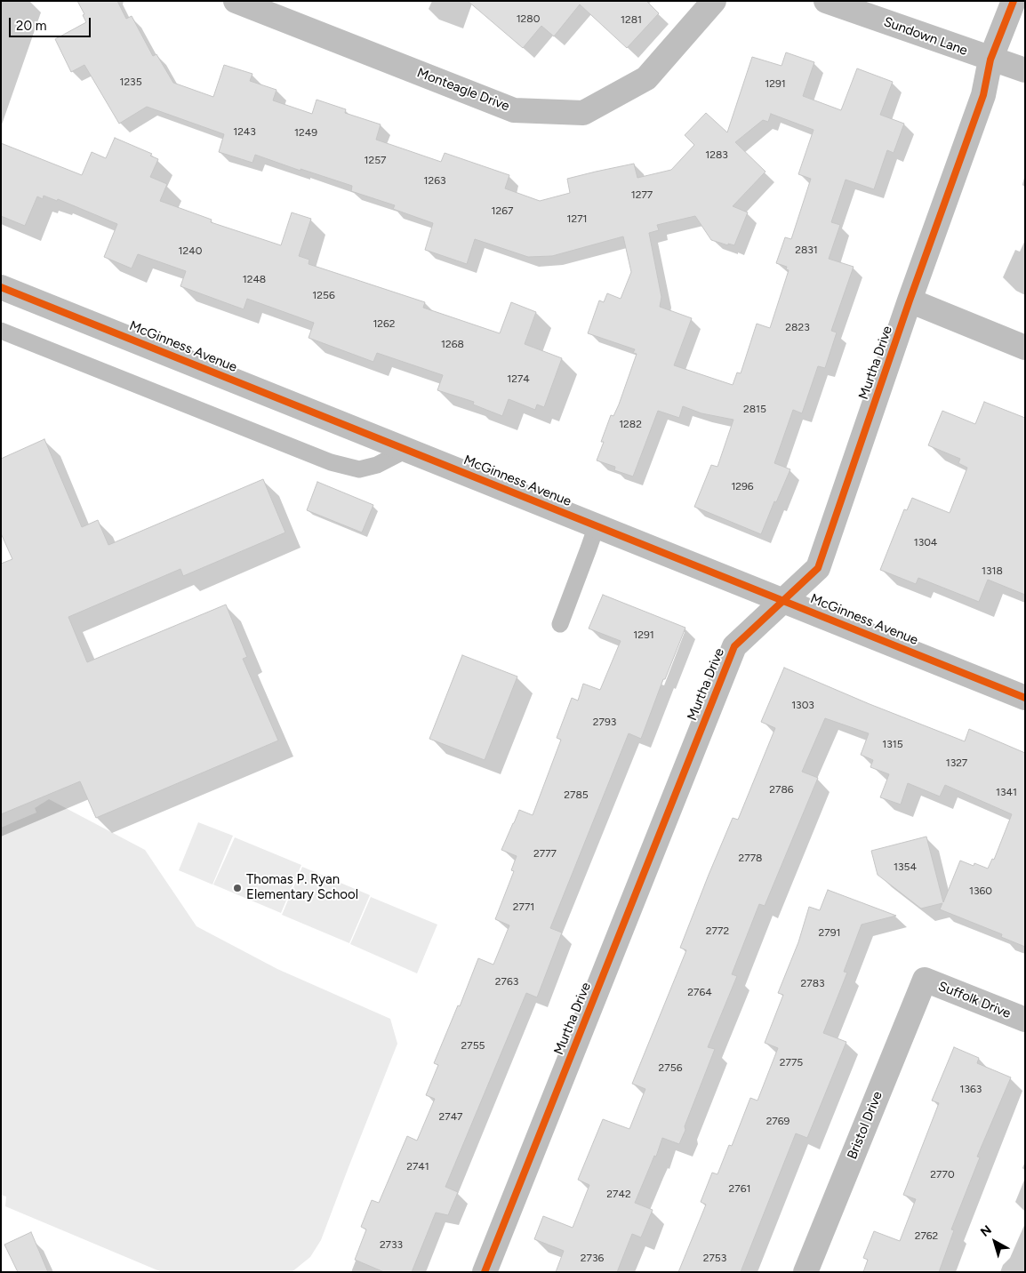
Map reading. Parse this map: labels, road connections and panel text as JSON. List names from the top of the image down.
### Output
{
  "streets": {
    "street": [
      "Sundown Lane",
      "Monteagle Drive",
      "McGinness Avenue",
      "Murtha Drive",
      "Suffolk Drive",
      "Bristol Drive"
    ]
  },
  "crossings": [
    ["Sundown Lane", "Murtha Drive"],
    ["McGinness Avenue", "Murtha Drive"],
    ["Suffolk Drive", "Bristol Drive"]
  ],
  "places": ["Thomas P. Ryan Elementary School"],
  "house_numbers": [
    "1280",
    "1281",
    "1235",
    "1291",
    "1243",
    "1249",
    "1283",
    "1257",
    "1263",
    "1277",
    "1267",
    "1271",
    "2831",
    "1240",
    "1248",
    "1256",
    "1262",
    "2823",
    "1268",
    "1274",
    "2815",
    "1282",
    "1296",
    "1304",
    "1318",
    "1291",
    "1303",
    "2793",
    "1315",
    "1327",
    "2786",
    "1341",
    "2785",
    "2777",
    "2778",
    "1354",
    "1360",
    "2771",
    "2772",
    "2791",
    "2763",
    "2783",
    "2764",
    "2755",
    "2775",
    "2756",
    "1363",
    "2747",
    "2769",
    "2741",
    "2770",
    "2761",
    "2742",
    "2762",
    "2733",
    "2736",
    "2753"
  ],
  "scale_bar": "20 m",
  "north": "top left"
}
